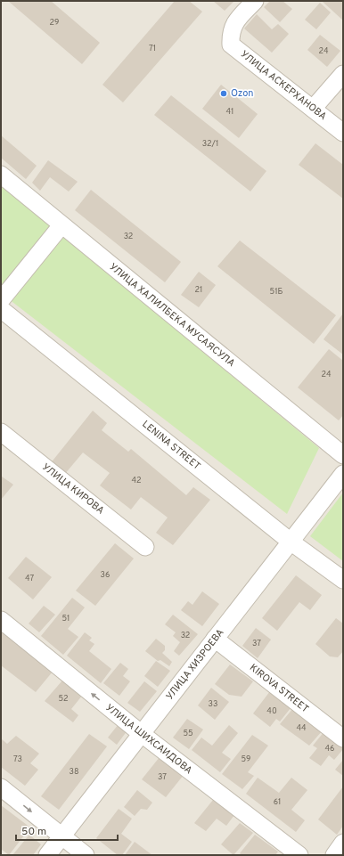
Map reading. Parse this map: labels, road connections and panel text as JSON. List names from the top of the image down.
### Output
{
  "streets": {
    "street": [
      "УЛИЦА АСКЕРХАНОВА",
      "УЛИЦА ХАЛИЛБЕКА МУСАЯСУЛА",
      "LENINA STREET",
      "УЛИЦА КИРОВА",
      "УЛИЦА ХИЗРОЕВА",
      "KIROVA STREET",
      "УЛИЦА ШИХСАИДОВА"
    ]
  },
  "crossings": [
    ["LENINA STREET", "УЛИЦА ХИЗРОЕВА"],
    ["УЛИЦА ХИЗРОЕВА", "KIROVA STREET"],
    ["УЛИЦА ХИЗРОЕВА", "УЛИЦА ШИХСАИДОВА"]
  ],
  "places": ["Ozon"],
  "house_numbers": [
    "29",
    "71",
    "24",
    "41",
    "32/1",
    "32",
    "21",
    "51Б",
    "24",
    "42",
    "36",
    "47",
    "51",
    "32",
    "37",
    "52",
    "33",
    "40",
    "44",
    "55",
    "46",
    "73",
    "59",
    "38",
    "37",
    "61"
  ],
  "scale_bar": "50 m"
}
